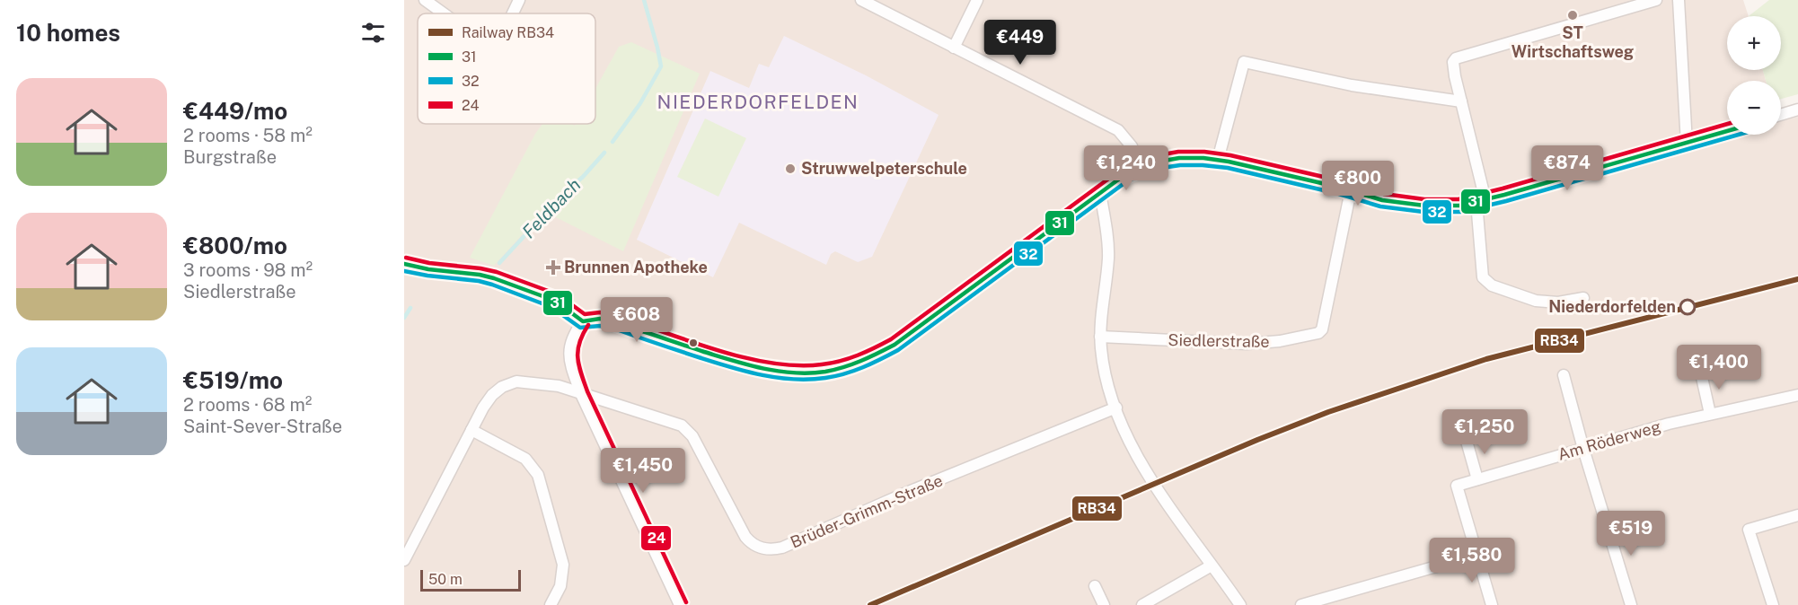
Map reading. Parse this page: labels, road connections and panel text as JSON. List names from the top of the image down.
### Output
{
  "streets": {
    "street": ["Siedlerstraße", "Am Röderweg", "Brüder-Grimm-Straße"]
  },
  "districts": ["NIEDERDORFELDEN"],
  "water": ["Feldbach"],
  "places": {
    "other": ["ST Wirtschaftsweg", "Struwwelpeterschule", "Niederdorfelden"],
    "health": ["Brunnen Apotheke"]
  },
  "lines": [
    "transit line 24",
    "transit line 31",
    "transit line 32",
    "rail line RB34"
  ],
  "legend": [
    "Railway RB34",
    "31",
    "32",
    "24"
  ],
  "scale_bar": "50 m",
  "page": {
    "heading": "10 homes",
    "map_buttons": ["+", "−"],
    "price": [
      "€449",
      "€1,240",
      "€874",
      "€800",
      "€608",
      "€1,400",
      "€1,250",
      "€1,450",
      "€519",
      "€1,580"
    ],
    "list": [
      {
        "name": "€449/mo",
        "note": "2 rooms · 58 m² · Burgstraße"
      },
      {
        "name": "€800/mo",
        "note": "3 rooms · 98 m² · Siedlerstraße"
      },
      {
        "name": "€519/mo",
        "note": "2 rooms · 68 m² · Saint-Sever-Straße"
      }
    ],
    "scale": "50 m"
  }
}
